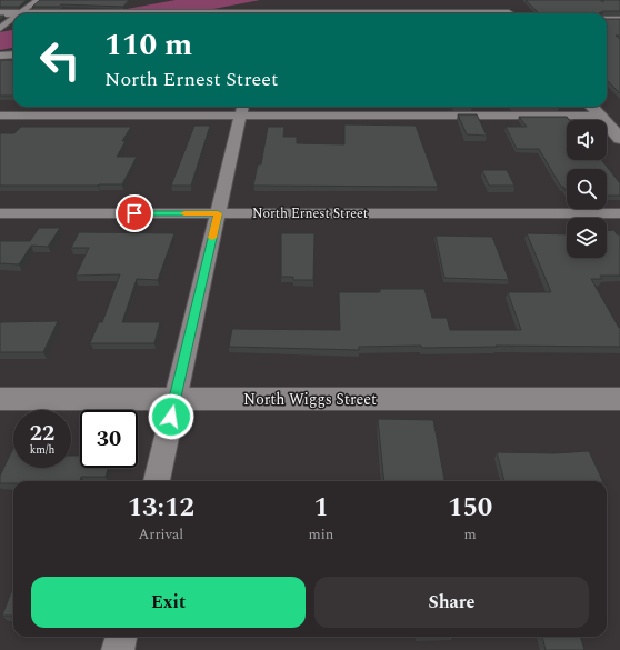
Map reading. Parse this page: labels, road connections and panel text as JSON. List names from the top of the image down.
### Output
{
  "streets": {
    "street": ["North Ernest Street", "North Wiggs Street"]
  },
  "page": {
    "turn": ["110 m", "North Ernest Street"],
    "speed": "22 km/h",
    "limit": "30",
    "eta": [
      "13:12",
      "Arrival",
      "1",
      "min",
      "150",
      "m"
    ],
    "buttons": ["Exit", "Share"]
  }
}
